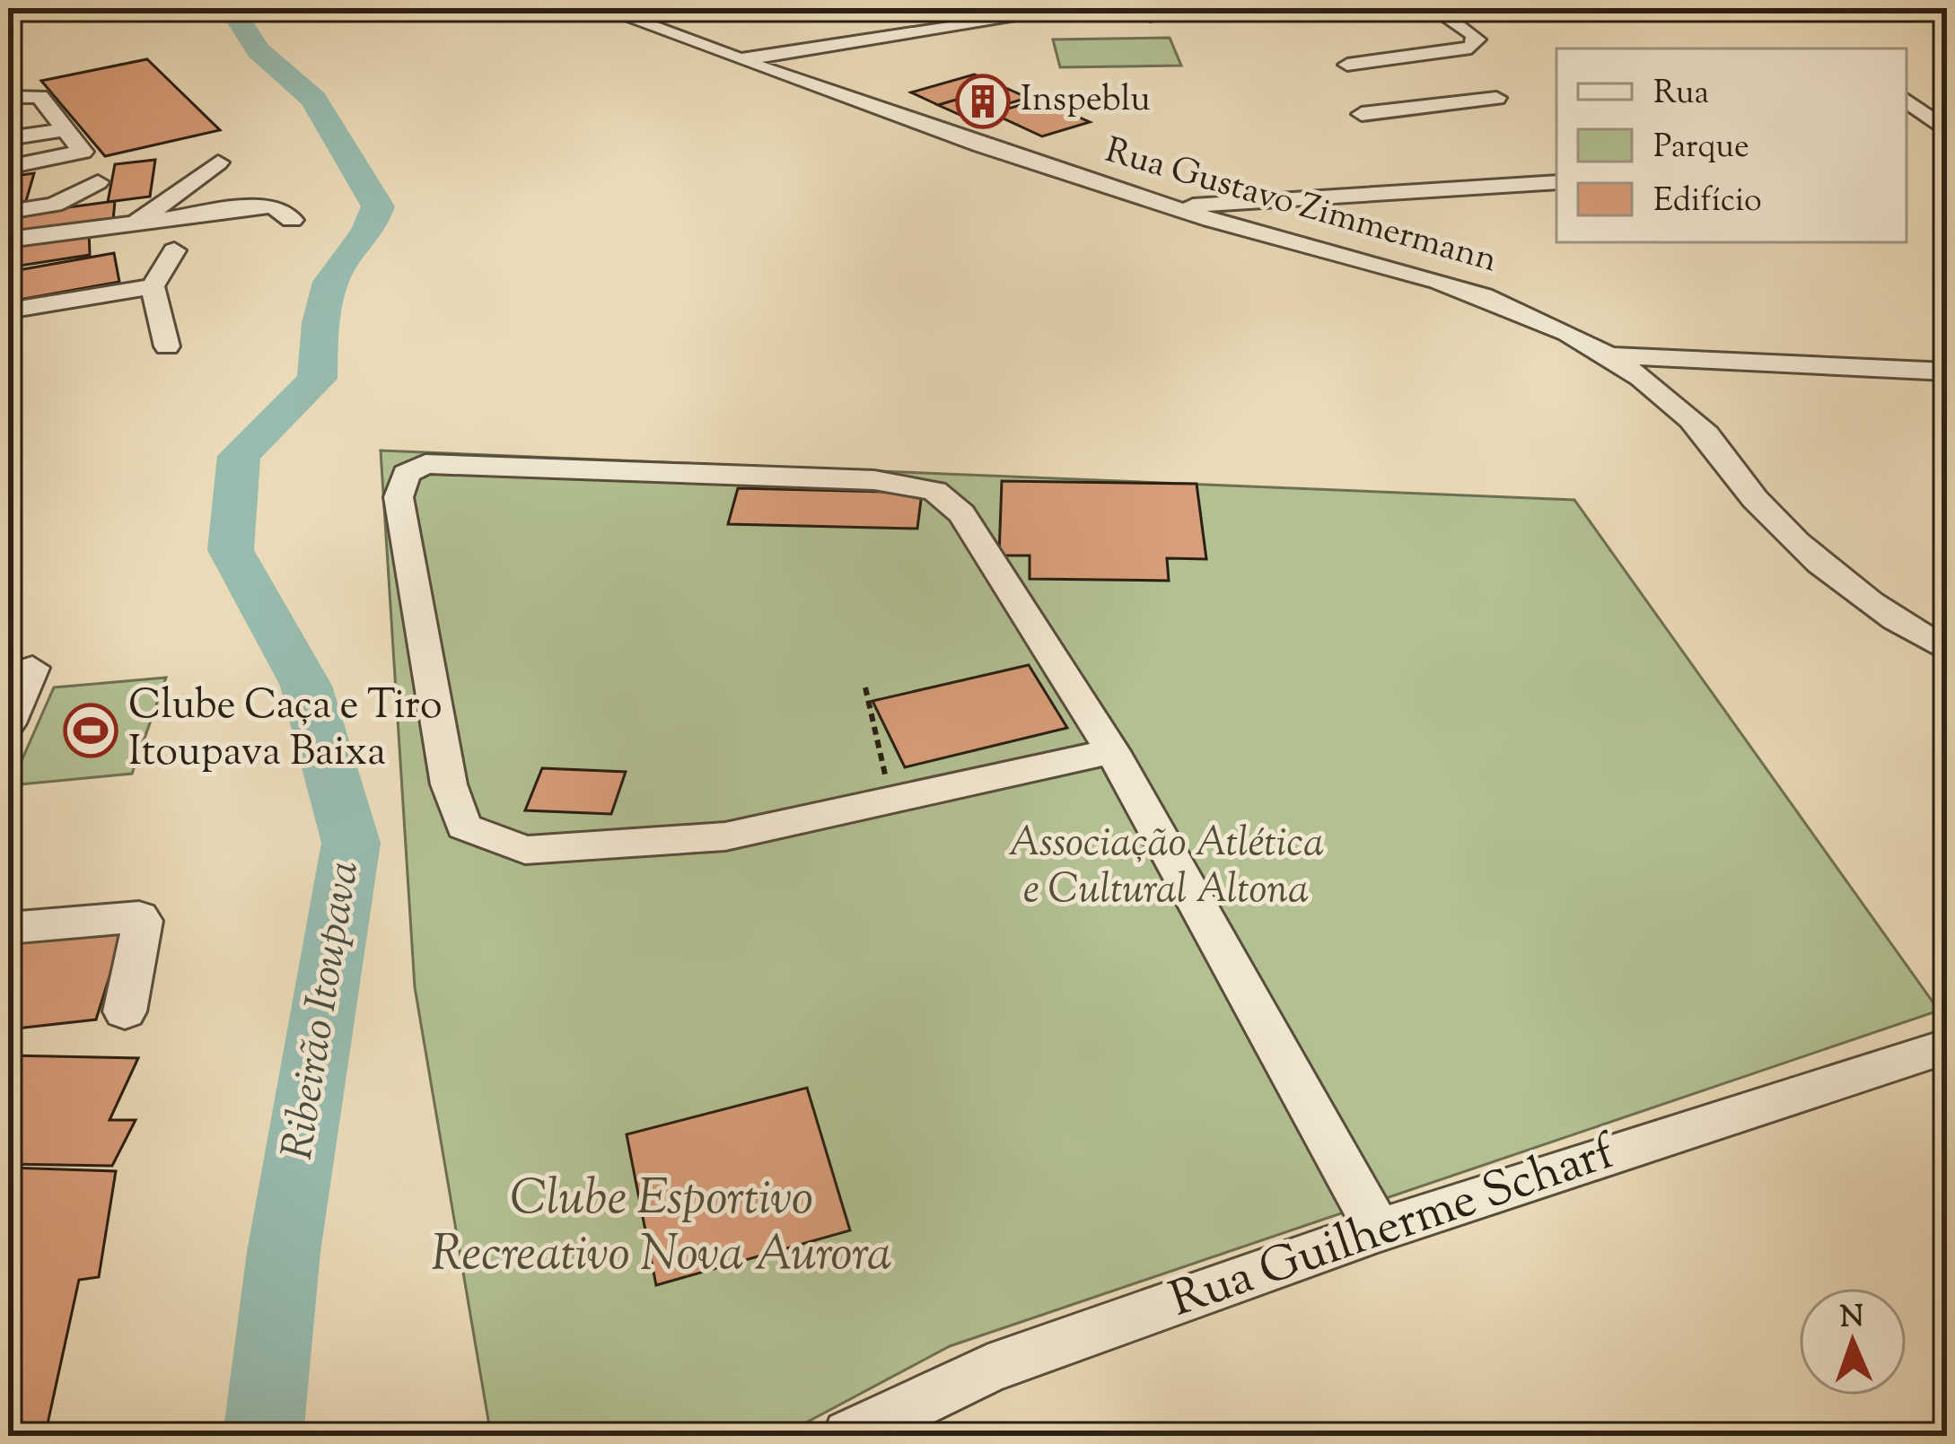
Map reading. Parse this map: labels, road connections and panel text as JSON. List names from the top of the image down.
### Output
{
  "streets": {
    "street": ["Rua Gustavo Zimmermann", "Rua Guilherme Scharf"]
  },
  "water": ["Ribeirão Itoupava"],
  "parks": ["Associação Atlética e Cultural Altona", "Clube Esportivo Recreativo Nova Aurora"],
  "places": {
    "building": ["Inspeblu"],
    "sports": ["Clube Caça e Tiro Itoupava Baixa"]
  },
  "legend": ["Rua", "Parque", "Edifício"],
  "north": "top"
}
